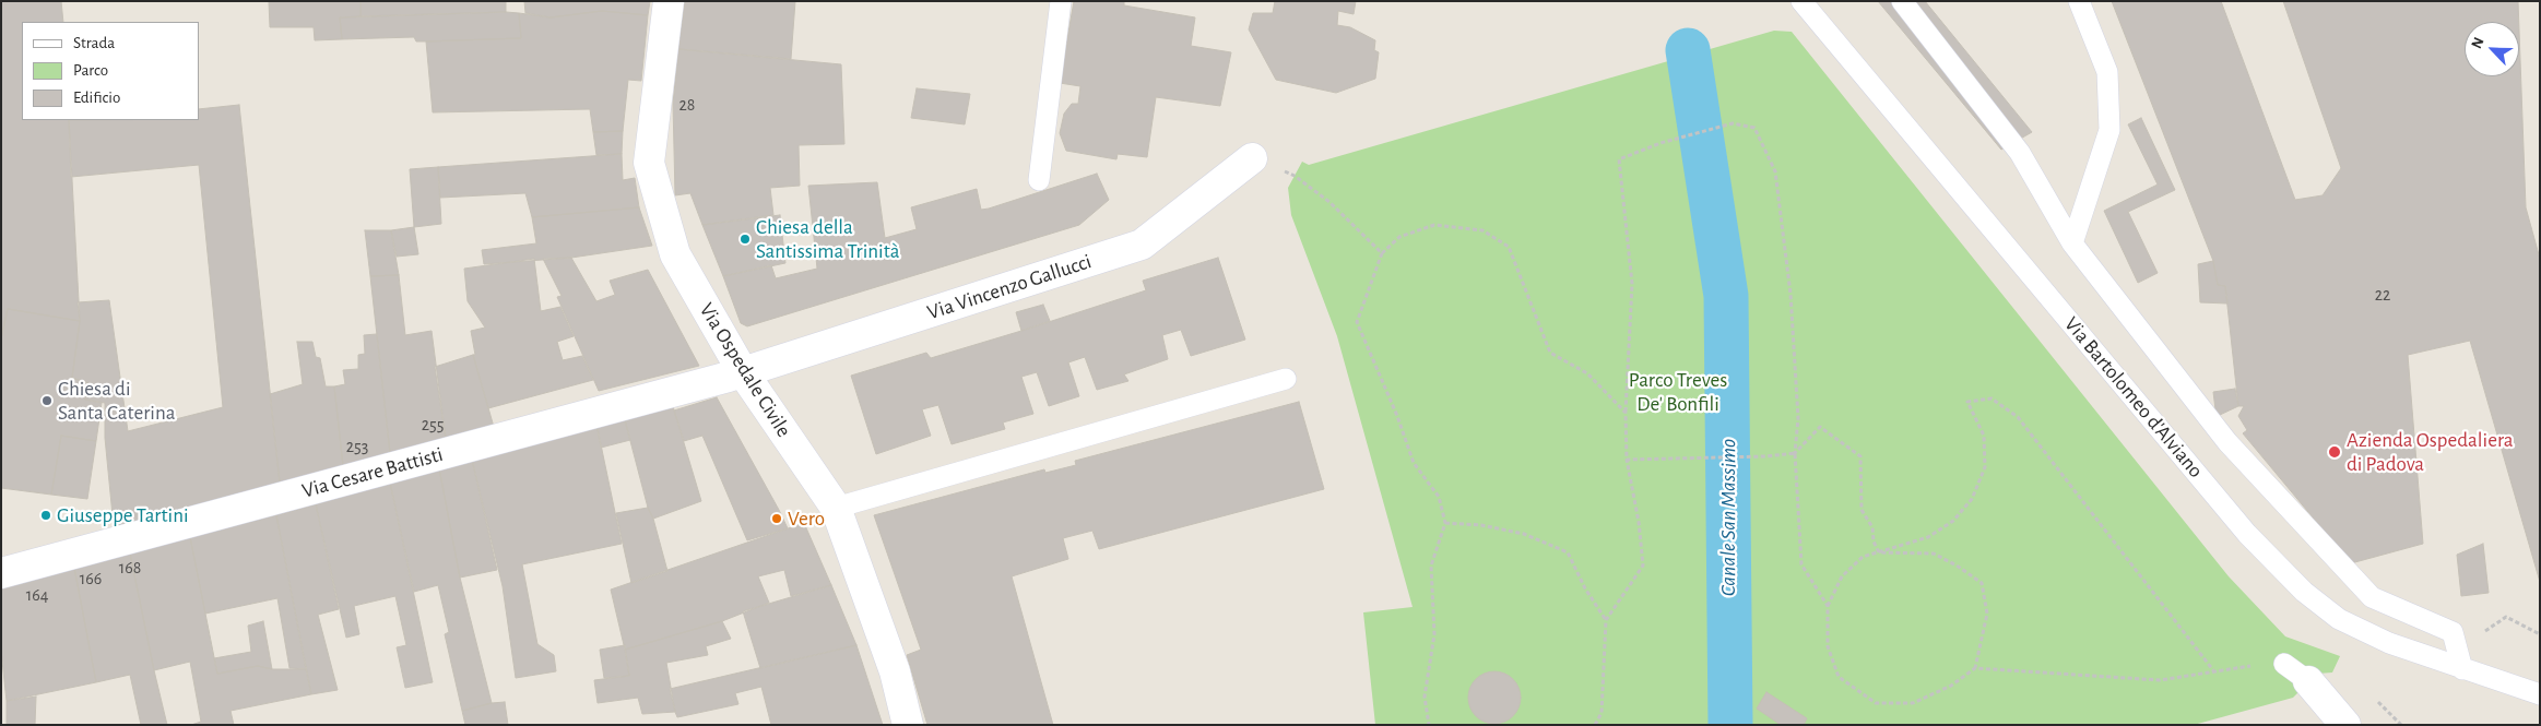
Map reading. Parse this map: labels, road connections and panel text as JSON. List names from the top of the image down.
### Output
{
  "streets": {
    "street": ["Via Vincenzo Gallucci", "Via Ospedale Civile", "Via Cesare Battisti"],
    "lane": ["Via Bartolomeo d'Alviano"]
  },
  "crossings": [
    ["Via Vincenzo Gallucci", "Via Ospedale Civile"],
    ["Via Vincenzo Gallucci", "Via Cesare Battisti"],
    ["Via Ospedale Civile", "Via Cesare Battisti"]
  ],
  "water": ["Canale San Massimo"],
  "parks": ["Parco Treves De' Bonfili"],
  "places": [
    "Chiesa della Santissima Trinità",
    "Chiesa di Santa Caterina",
    "Azienda Ospedaliera di Padova",
    "Giuseppe Tartini",
    "Vero"
  ],
  "house_numbers": [
    "28",
    "22",
    "255",
    "253",
    "168",
    "166",
    "164"
  ],
  "legend": ["Strada", "Parco", "Edificio"],
  "north": "top left"
}
